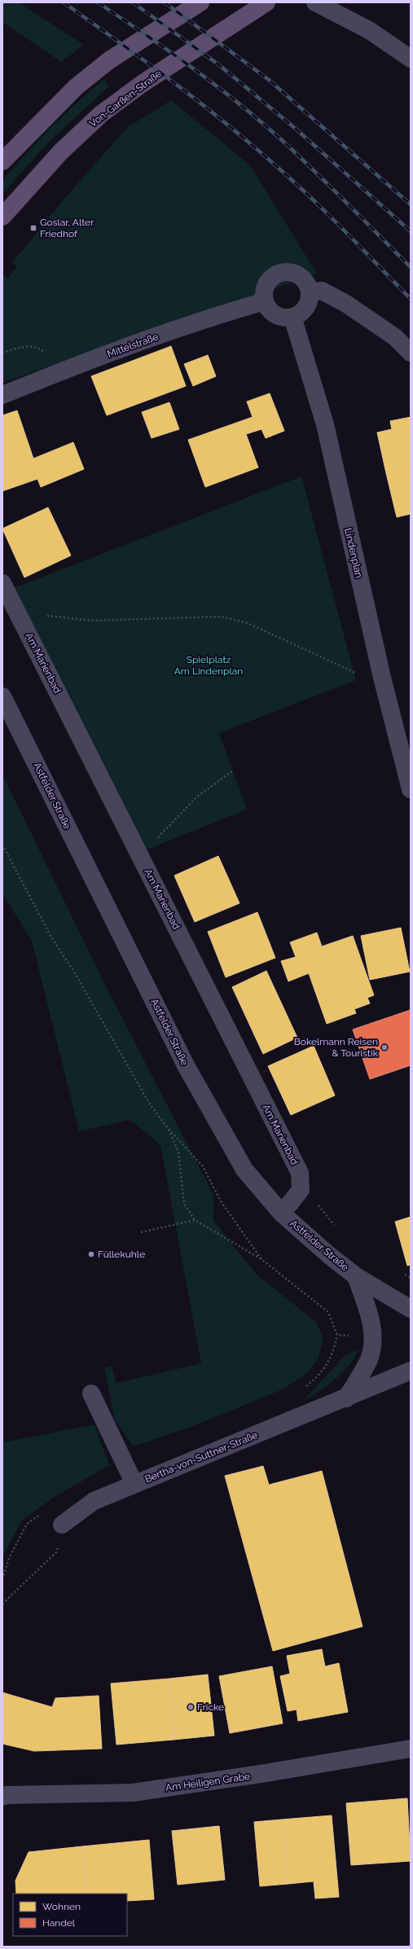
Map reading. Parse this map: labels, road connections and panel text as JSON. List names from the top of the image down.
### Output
{
  "streets": {
    "main road": ["Von-Garßen-Straße"],
    "street": [
      "Mittelstraße",
      "Lindenplan",
      "Am Marienbad",
      "Astfelder Straße",
      "Bertha-von-Suttner-Straße",
      "Am Heiligen Grabe"
    ]
  },
  "crossings": [
    ["Mittelstraße", "Lindenplan"],
    ["Am Marienbad", "Astfelder Straße"]
  ],
  "parks": ["Spielplatz Am Lindenplan"],
  "places": {
    "transit": ["Goslar, Alter Friedhof"],
    "other": ["Bokelmann Reisen & Touristik", "Füllekuhle", "Fricke"]
  },
  "legend": ["Wohnen", "Handel"]
}
